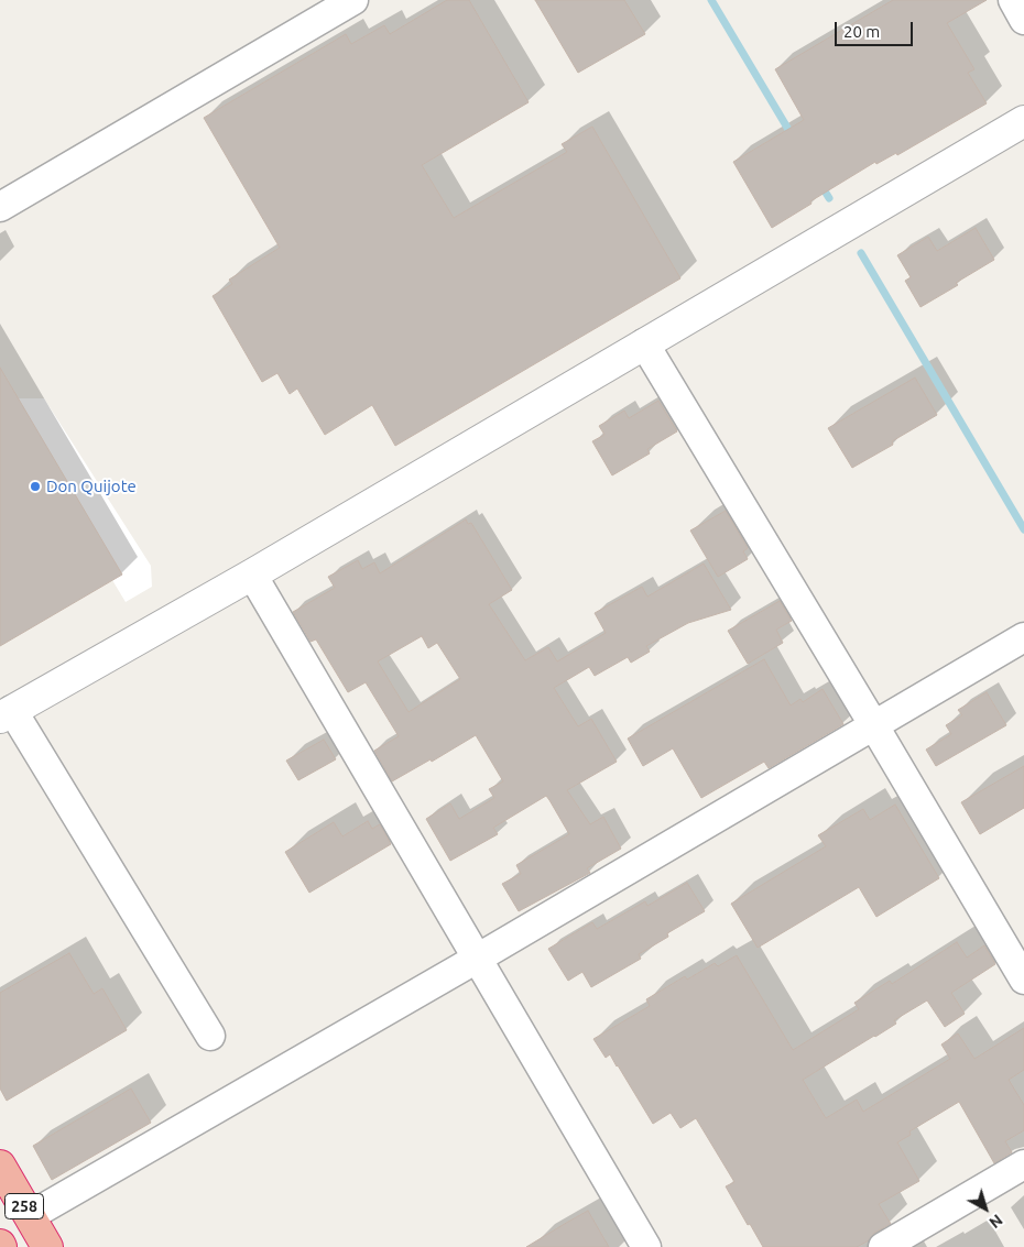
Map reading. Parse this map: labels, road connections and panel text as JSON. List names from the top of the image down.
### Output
{
  "streets": {
    "highway": ["258"]
  },
  "places": ["Don Quijote"],
  "scale_bar": "20 m",
  "north": "bottom right"
}
